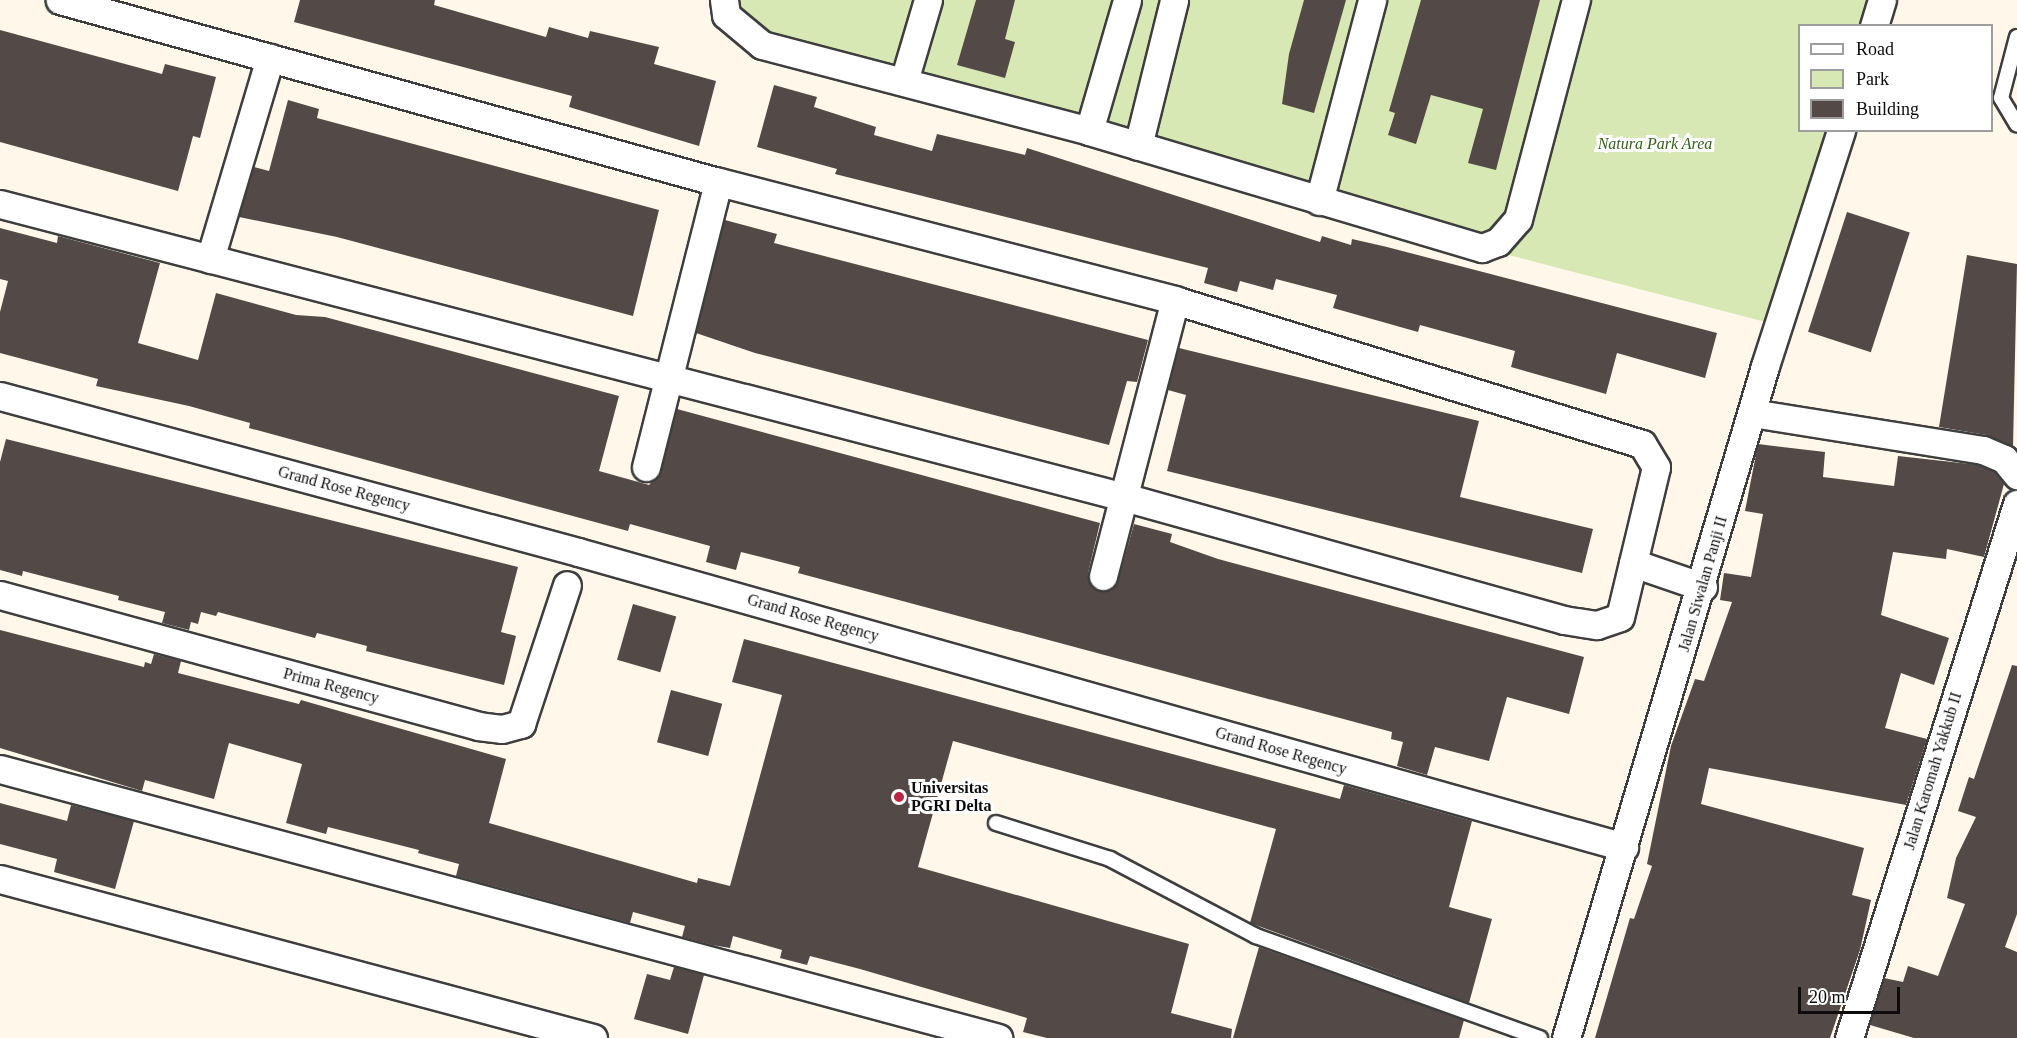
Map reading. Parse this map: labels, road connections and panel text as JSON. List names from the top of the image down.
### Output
{
  "streets": {
    "street": [
      "Grand Rose Regency",
      "Jalan Siwalan Panji II",
      "Prima Regency",
      "Jalan Karomah Yakkub II"
    ]
  },
  "crossings": [
    ["Grand Rose Regency", "Jalan Siwalan Panji II"]
  ],
  "parks": ["Natura Park Area"],
  "places": ["Universitas PGRI Delta"],
  "legend": ["Road", "Park", "Building"],
  "scale_bar": "20 m"
}
